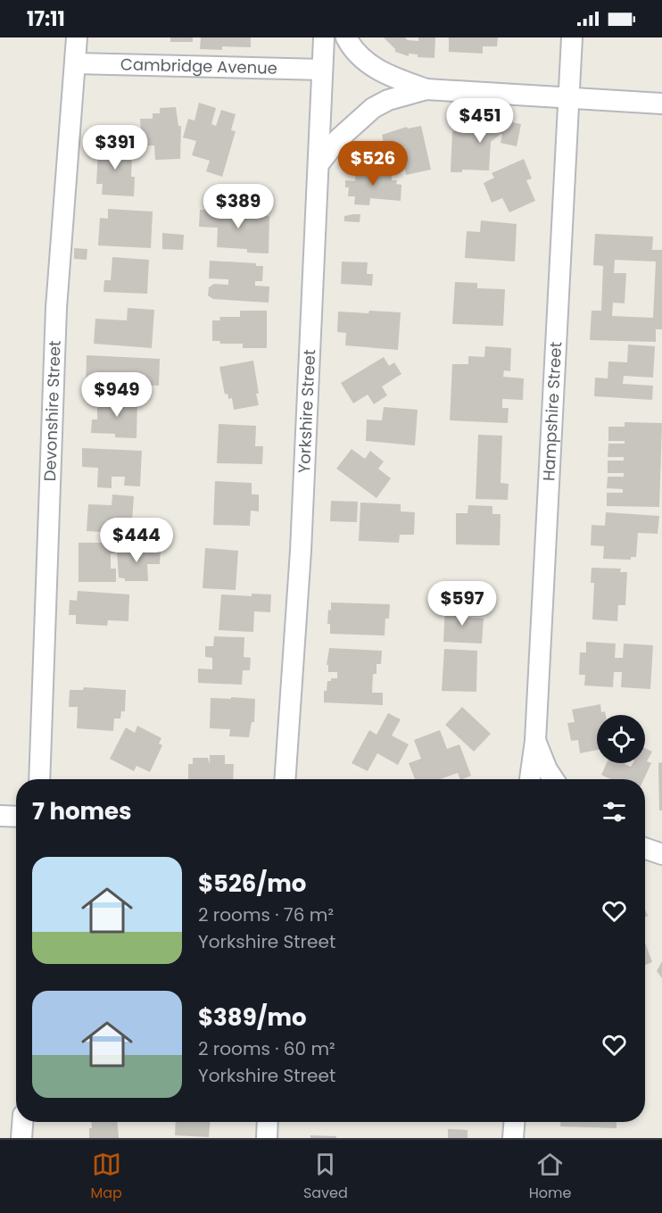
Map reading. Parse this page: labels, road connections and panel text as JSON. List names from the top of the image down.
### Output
{
  "streets": {
    "street": [
      "Cambridge Avenue",
      "Devonshire Street",
      "Yorkshire Street",
      "Hampshire Street"
    ]
  },
  "crossings": [
    ["Cambridge Avenue", "Devonshire Street"],
    ["Cambridge Avenue", "Yorkshire Street"]
  ],
  "page": {
    "status": "17:11",
    "price": [
      "$451",
      "$391",
      "$526",
      "$389",
      "$949",
      "$444",
      "$597"
    ],
    "heading": "7 homes",
    "list": [
      {
        "name": "$526/mo",
        "note": "2 rooms · 76 m² · Yorkshire Street"
      },
      {
        "name": "$389/mo",
        "note": "2 rooms · 60 m² · Yorkshire Street"
      }
    ],
    "tabs": ["Map", "Saved", "Home"]
  }
}
